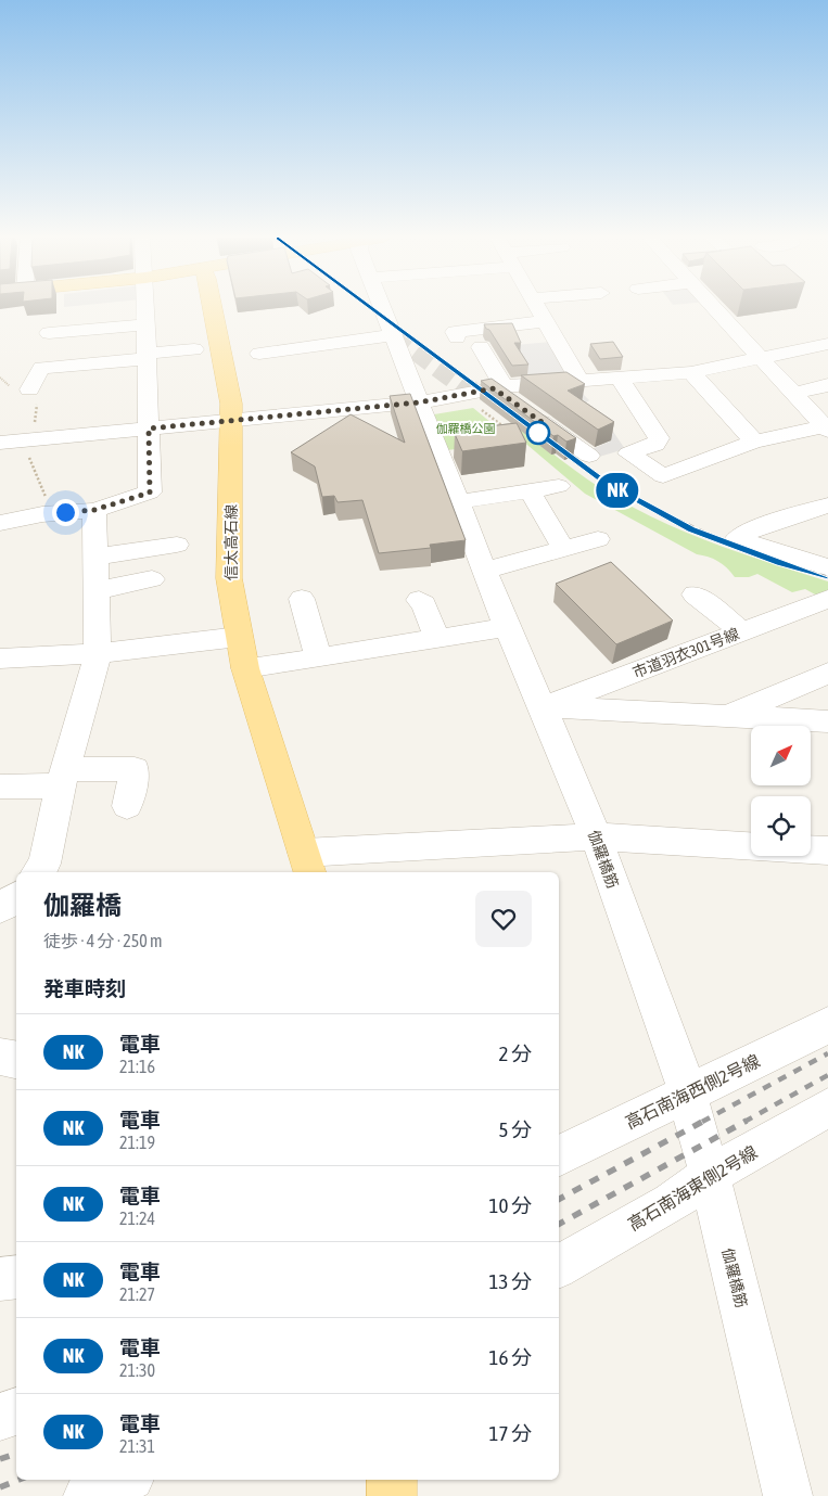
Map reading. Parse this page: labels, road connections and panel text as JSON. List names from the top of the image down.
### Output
{
  "streets": {
    "main road": ["信太高石線"],
    "street": [
      "市道羽衣301号線",
      "伽羅橋筋",
      "高石南海西側2号線",
      "高石南海東側2号線"
    ]
  },
  "crossings": [
    ["市道羽衣301号線", "伽羅橋筋"],
    ["伽羅橋筋", "高石南海西側2号線"],
    ["伽羅橋筋", "高石南海東側2号線"]
  ],
  "parks": ["伽羅橋公園"],
  "north": "top right",
  "page": {
    "on_map": "NK",
    "heading": [
      ["伽羅橋", "徒歩 · 4 分 · 250 m"],
      "発車時刻"
    ],
    "list": [
      {
        "mark": "NK",
        "name": "電車",
        "note": "21:16",
        "value": "2 分"
      },
      {
        "mark": "NK",
        "name": "電車",
        "note": "21:19",
        "value": "5 分"
      },
      {
        "mark": "NK",
        "name": "電車",
        "note": "21:24",
        "value": "10 分"
      },
      {
        "mark": "NK",
        "name": "電車",
        "note": "21:27",
        "value": "13 分"
      },
      {
        "mark": "NK",
        "name": "電車",
        "note": "21:30",
        "value": "16 分"
      },
      {
        "mark": "NK",
        "name": "電車",
        "note": "21:31",
        "value": "17 分"
      }
    ]
  }
}
